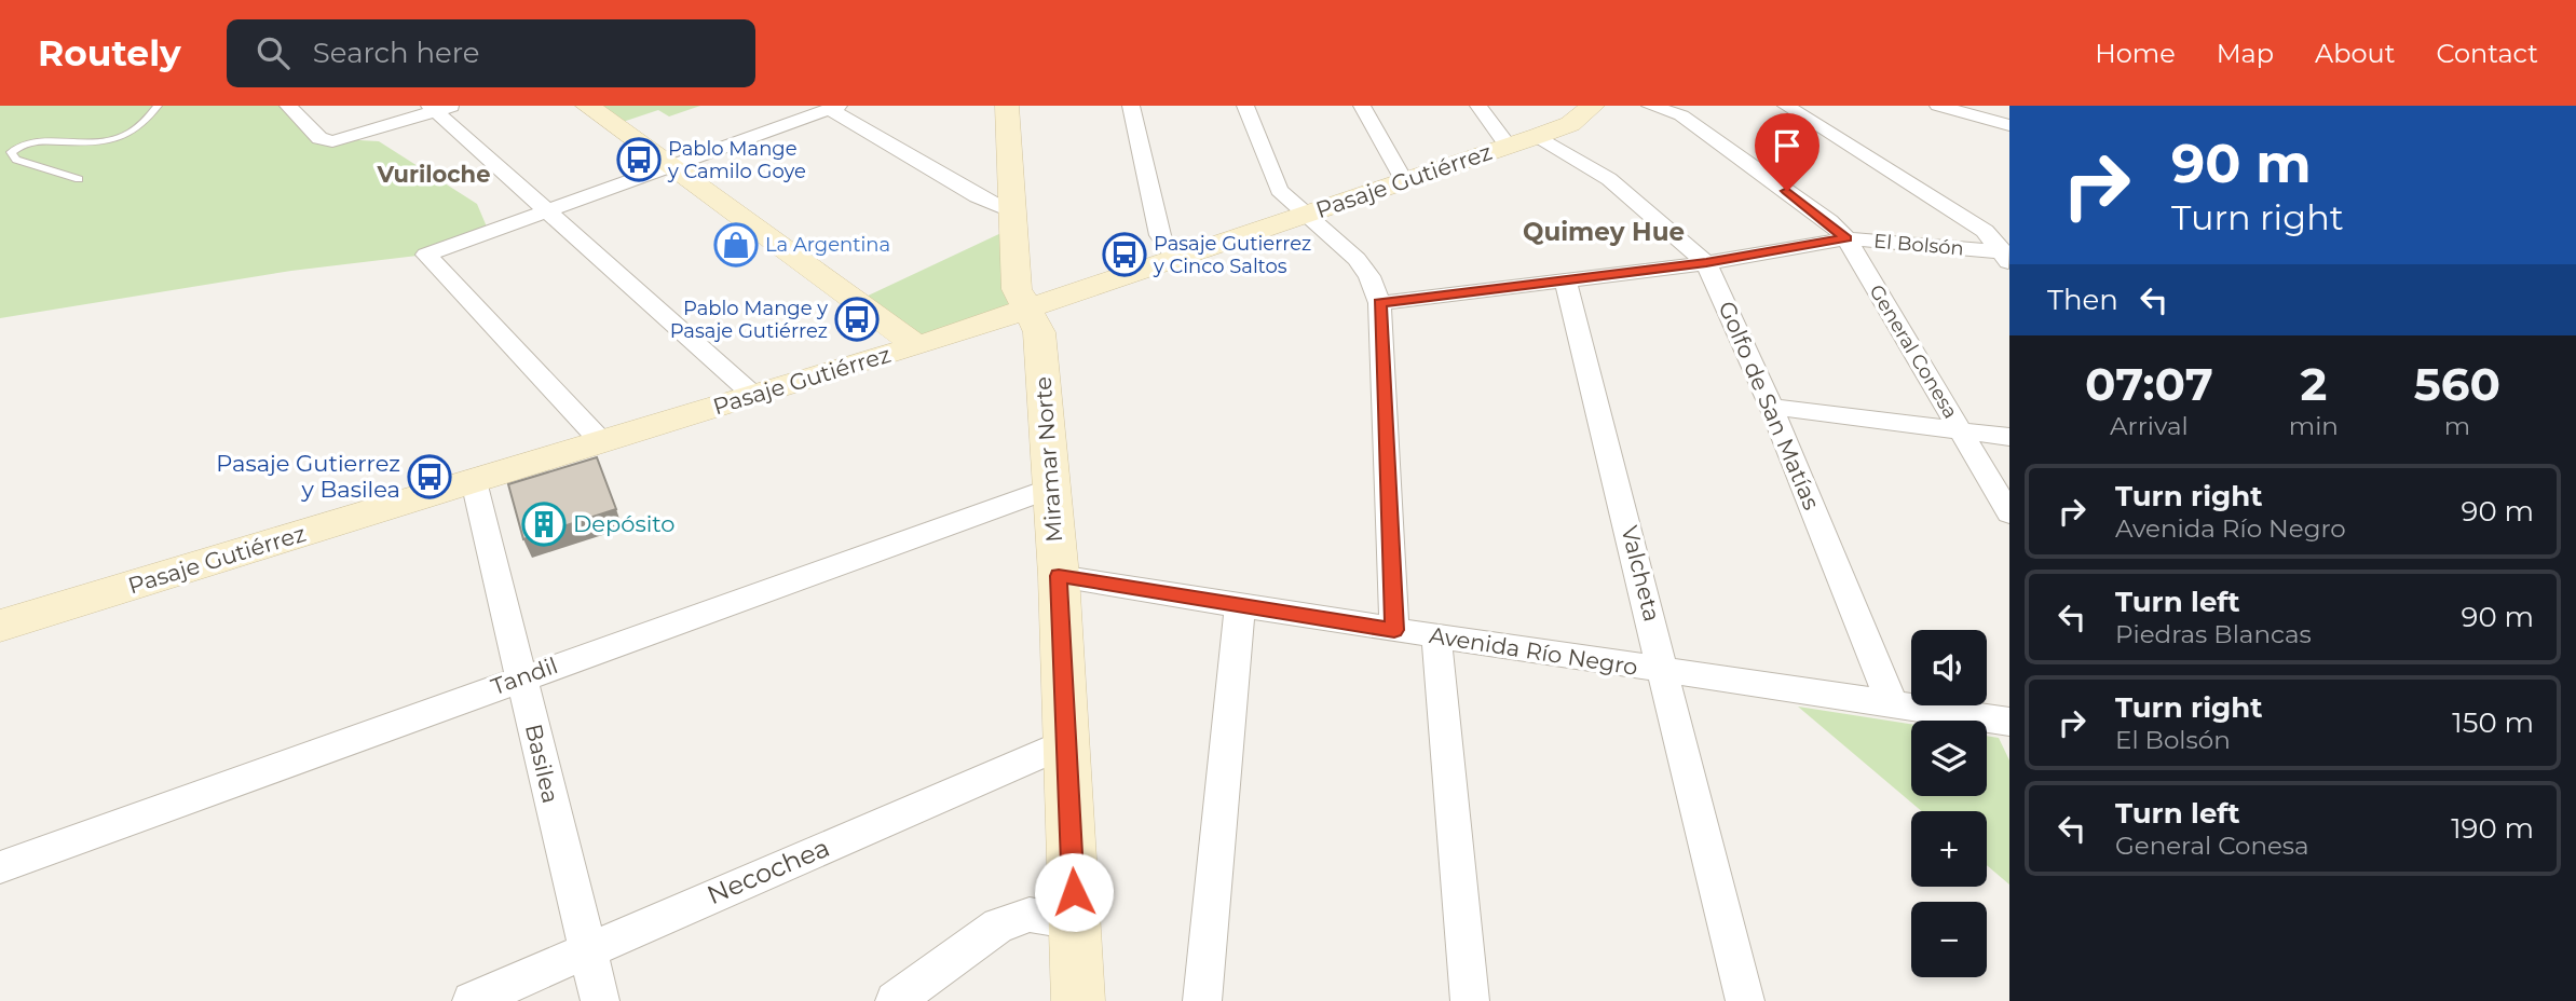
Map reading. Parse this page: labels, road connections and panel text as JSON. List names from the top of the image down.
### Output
{
  "streets": {
    "street": [
      "Pasaje Gutiérrez",
      "El Bolsón",
      "General Conesa",
      "Golfo de San Matías",
      "Miramar Norte",
      "Valcheta",
      "Avenida Río Negro",
      "Tandil",
      "Basilea",
      "Necochea"
    ]
  },
  "crossings": [
    ["Pasaje Gutiérrez", "Golfo de San Matías"],
    ["Pasaje Gutiérrez", "Miramar Norte"],
    ["Pasaje Gutiérrez", "Basilea"],
    ["El Bolsón", "General Conesa"],
    ["El Bolsón", "Golfo de San Matías"],
    ["El Bolsón", "Valcheta"],
    ["Golfo de San Matías", "Avenida Río Negro"],
    ["Miramar Norte", "Avenida Río Negro"],
    ["Miramar Norte", "Tandil"],
    ["Miramar Norte", "Necochea"],
    ["Valcheta", "Avenida Río Negro"],
    ["Tandil", "Basilea"],
    ["Basilea", "Necochea"]
  ],
  "districts": ["Vuriloche", "Quimey Hue"],
  "places": {
    "bus stop": [
      "Pablo Mange y Camilo Goye",
      "Pasaje Gutierrez y Cinco Saltos",
      "Pablo Mange y Pasaje Gutiérrez",
      "Pasaje Gutierrez y Basilea"
    ],
    "shop": ["La Argentina"],
    "building": ["Depósito"]
  },
  "page": {
    "header": "Routely",
    "search": "Search here",
    "nav": [
      "Home",
      "Map",
      "About",
      "Contact"
    ],
    "turn": ["90 m", "Turn right"],
    "then": "Then",
    "eta": [
      "07:07",
      "Arrival",
      "2",
      "min",
      "560",
      "m"
    ],
    "list": [
      {
        "name": "Turn right",
        "note": "Avenida Río Negro",
        "value": "90 m"
      },
      {
        "name": "Turn left",
        "note": "Piedras Blancas",
        "value": "90 m"
      },
      {
        "name": "Turn right",
        "note": "El Bolsón",
        "value": "150 m"
      },
      {
        "name": "Turn left",
        "note": "General Conesa",
        "value": "190 m"
      }
    ],
    "map_buttons": ["+", "−"]
  }
}
